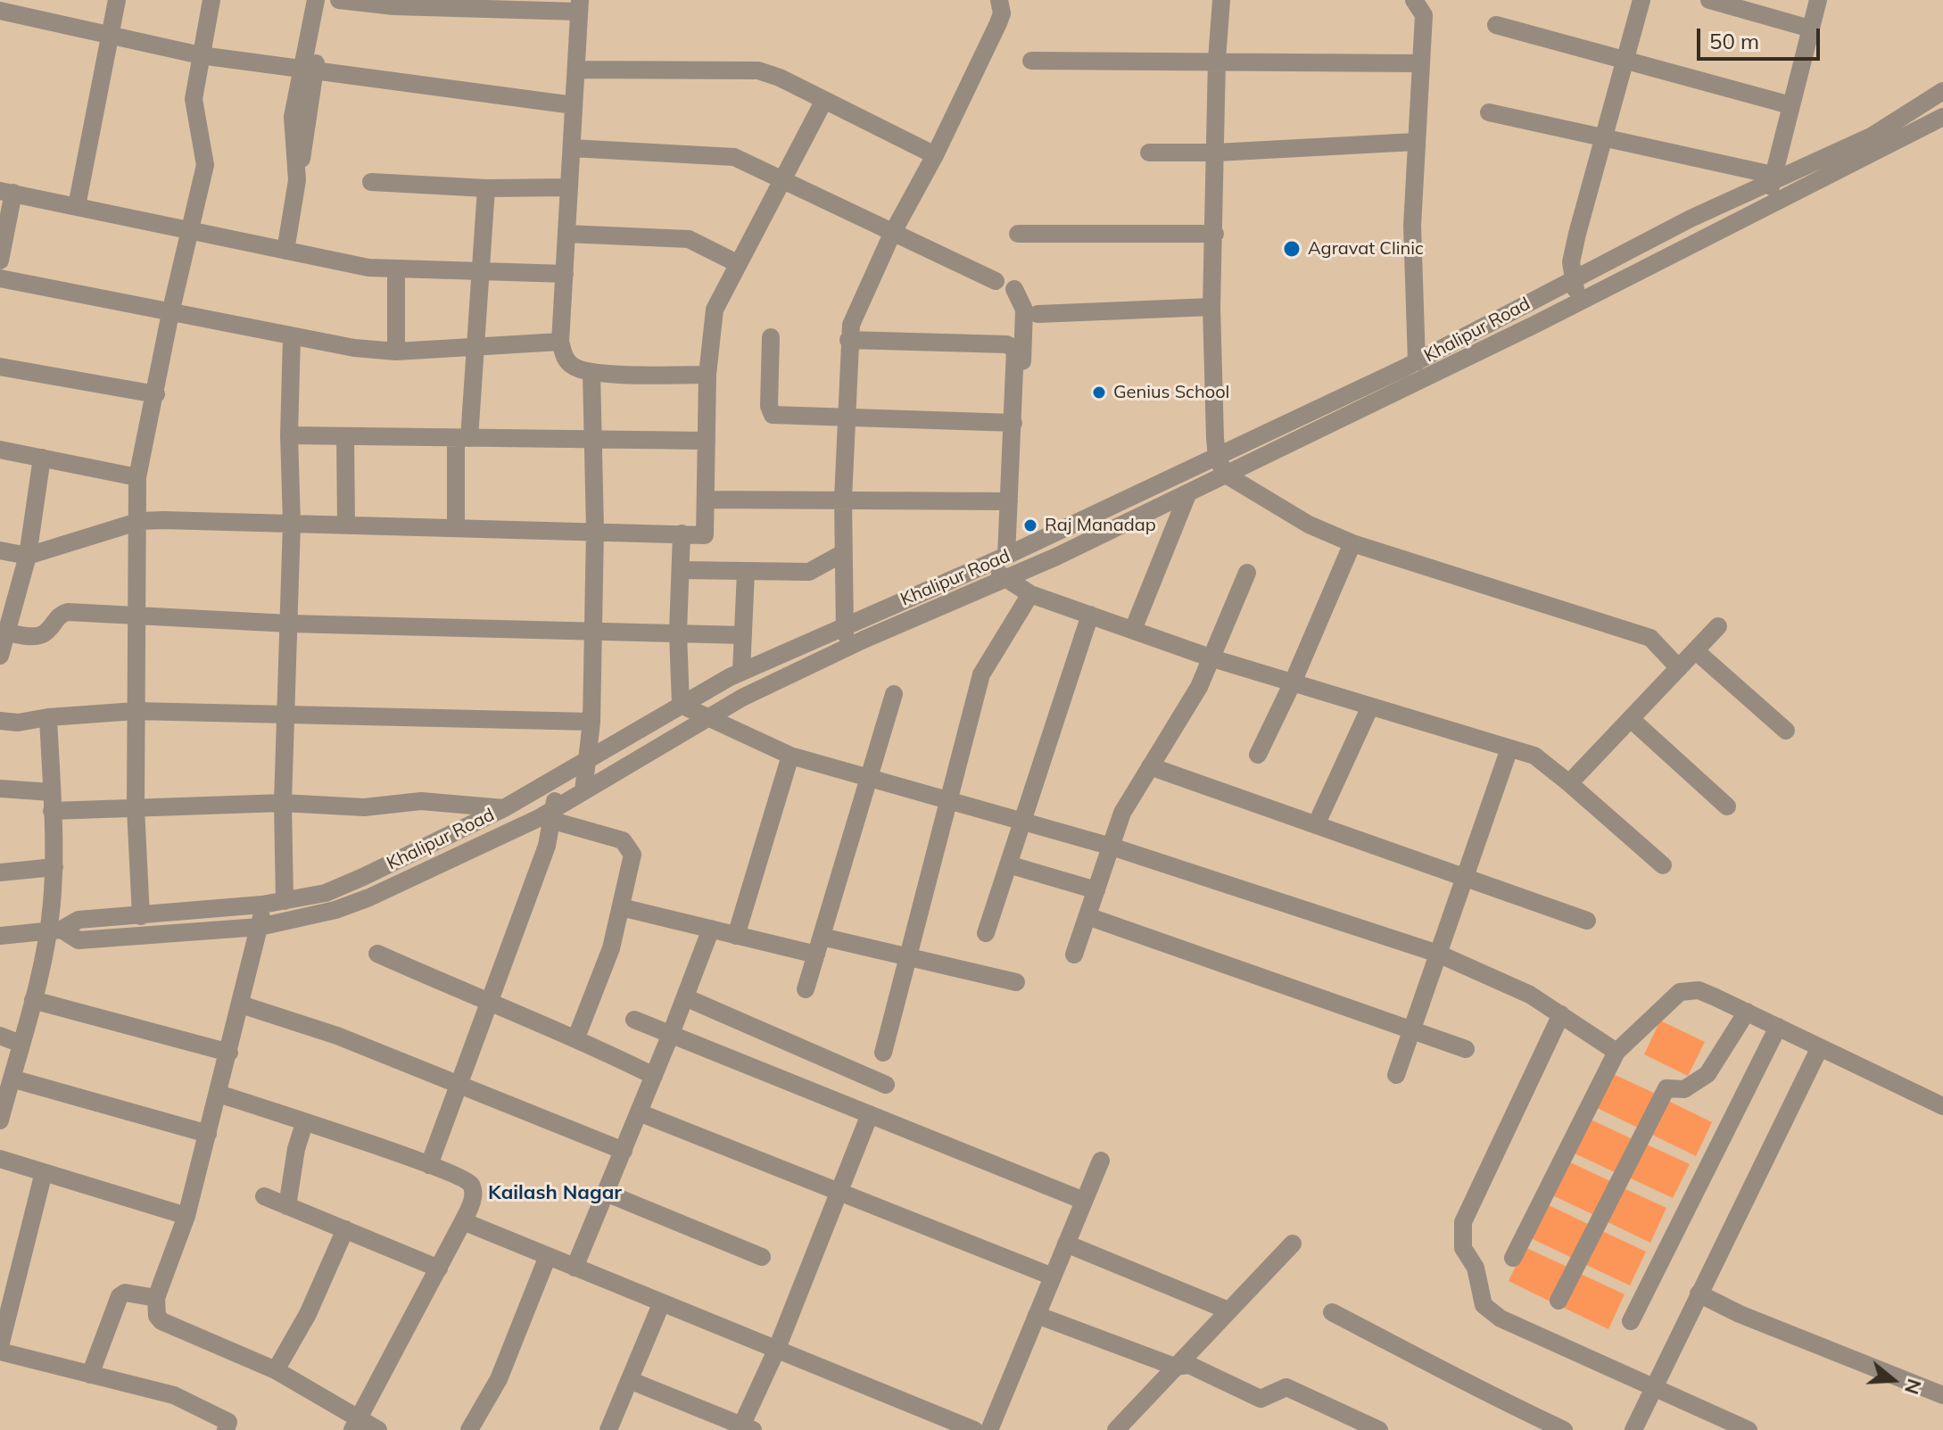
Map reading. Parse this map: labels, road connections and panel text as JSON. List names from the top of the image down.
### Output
{
  "streets": {
    "street": ["Khalipur Road"]
  },
  "districts": ["Kailash Nagar"],
  "places": ["Agravat Clinic", "Genius School", "Raj Manadap"],
  "scale_bar": "50 m",
  "north": "right"
}
